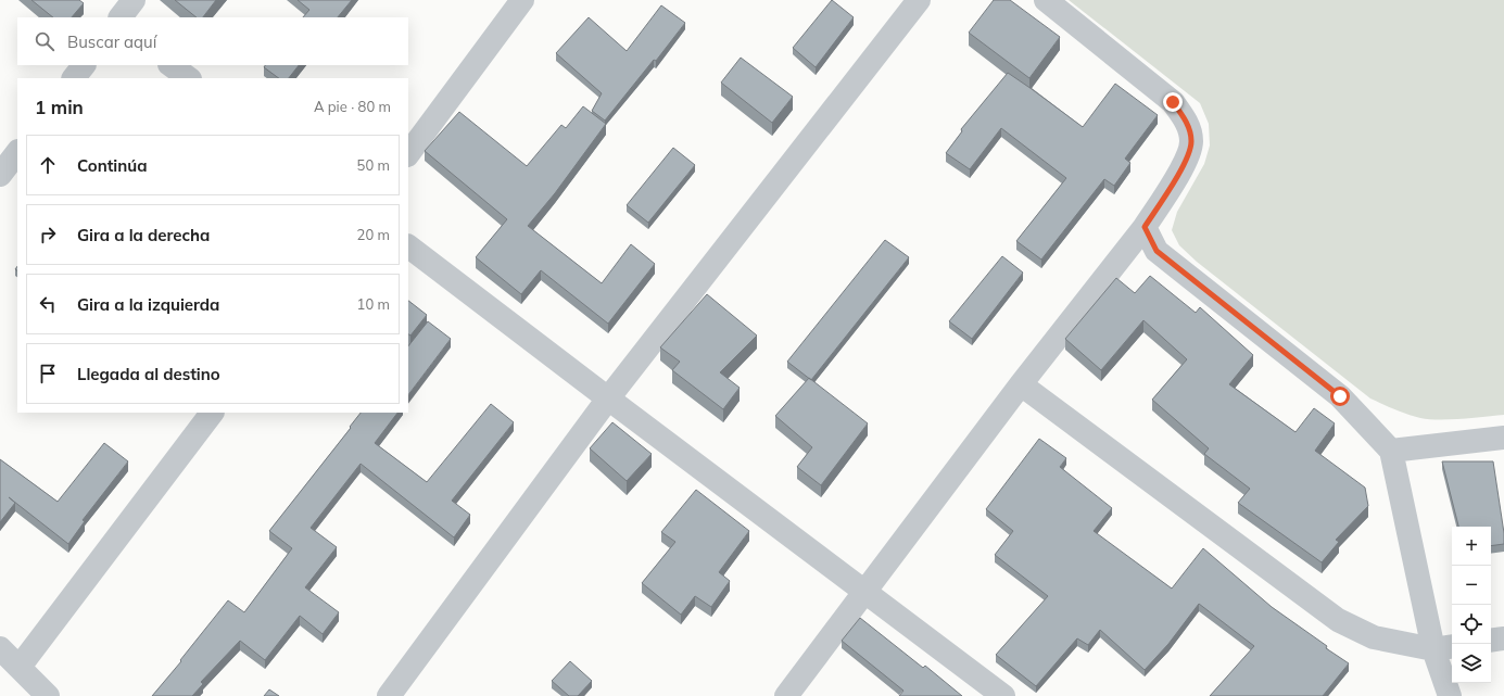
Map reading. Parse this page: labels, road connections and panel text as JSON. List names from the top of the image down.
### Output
{
  "page": {
    "search": "Buscar aquí",
    "heading": ["1 min", "A pie · 80 m"],
    "list": [
      ["Continúa", "50 m"],
      ["Gira a la derecha", "20 m"],
      ["Gira a la izquierda", "10 m"],
      "Llegada al destino"
    ],
    "map_buttons": ["+", "−"]
  }
}
